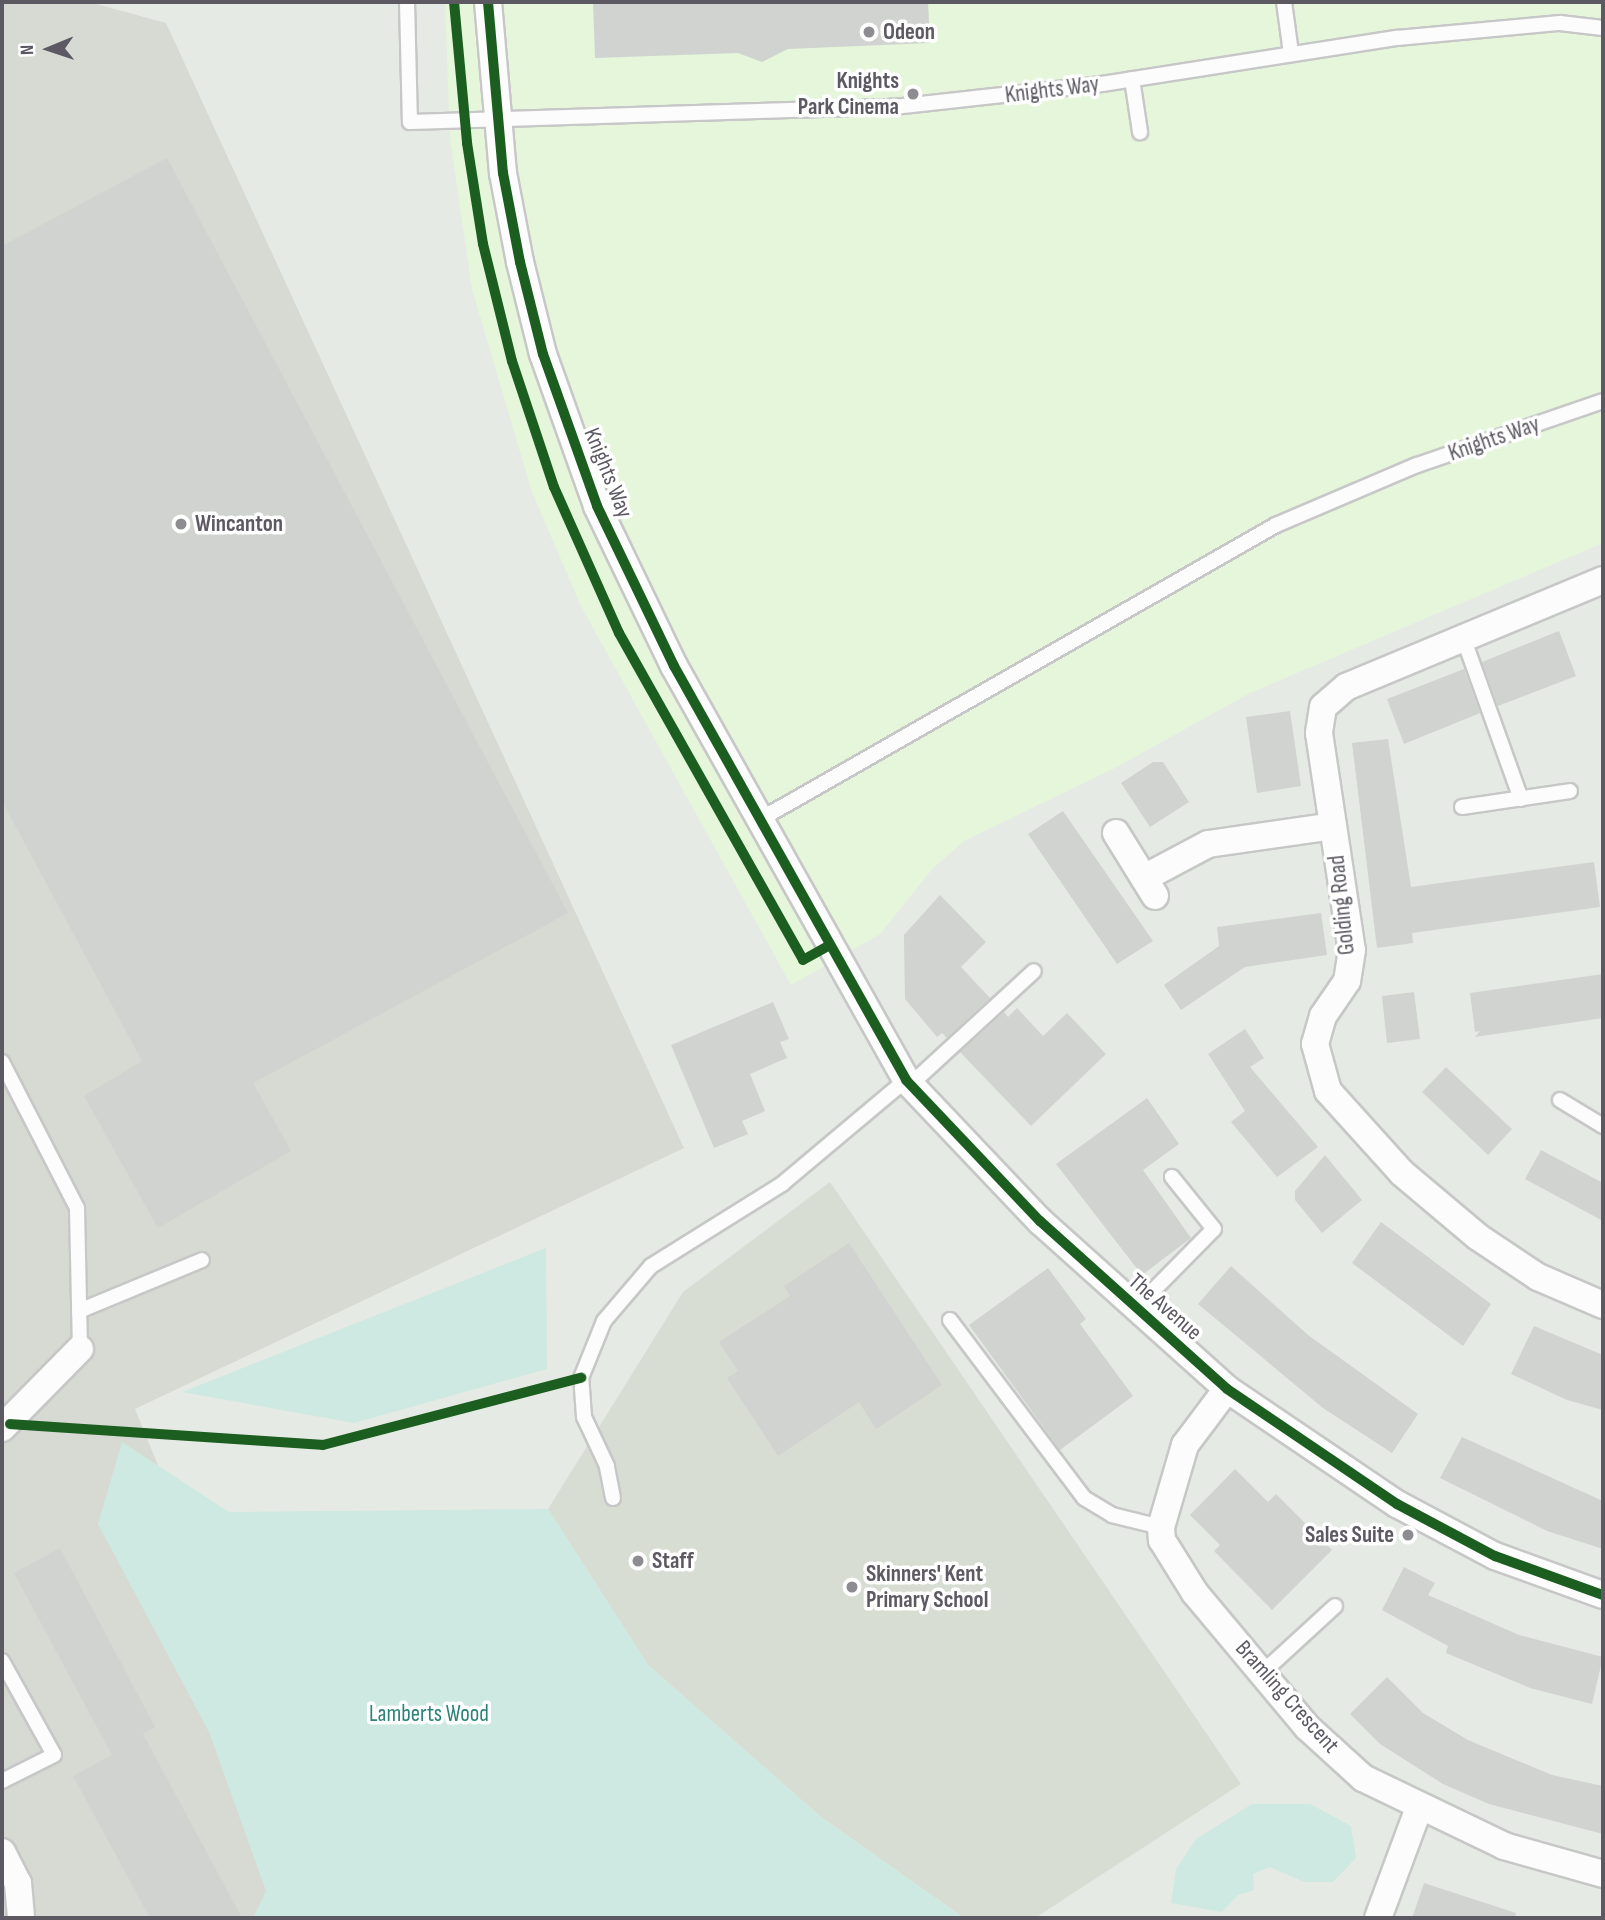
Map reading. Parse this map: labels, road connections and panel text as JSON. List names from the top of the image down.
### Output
{
  "streets": {
    "street": [
      "Knights Way",
      "Golding Road",
      "The Avenue",
      "Bramling Crescent"
    ]
  },
  "crossings": [
    ["Knights Way", "The Avenue"]
  ],
  "parks": ["Lamberts Wood"],
  "places": [
    "Odeon",
    "Knights Park Cinema",
    "Wincanton",
    "Sales Suite",
    "Staff",
    "Skinners' Kent Primary School"
  ],
  "north": "left"
}
